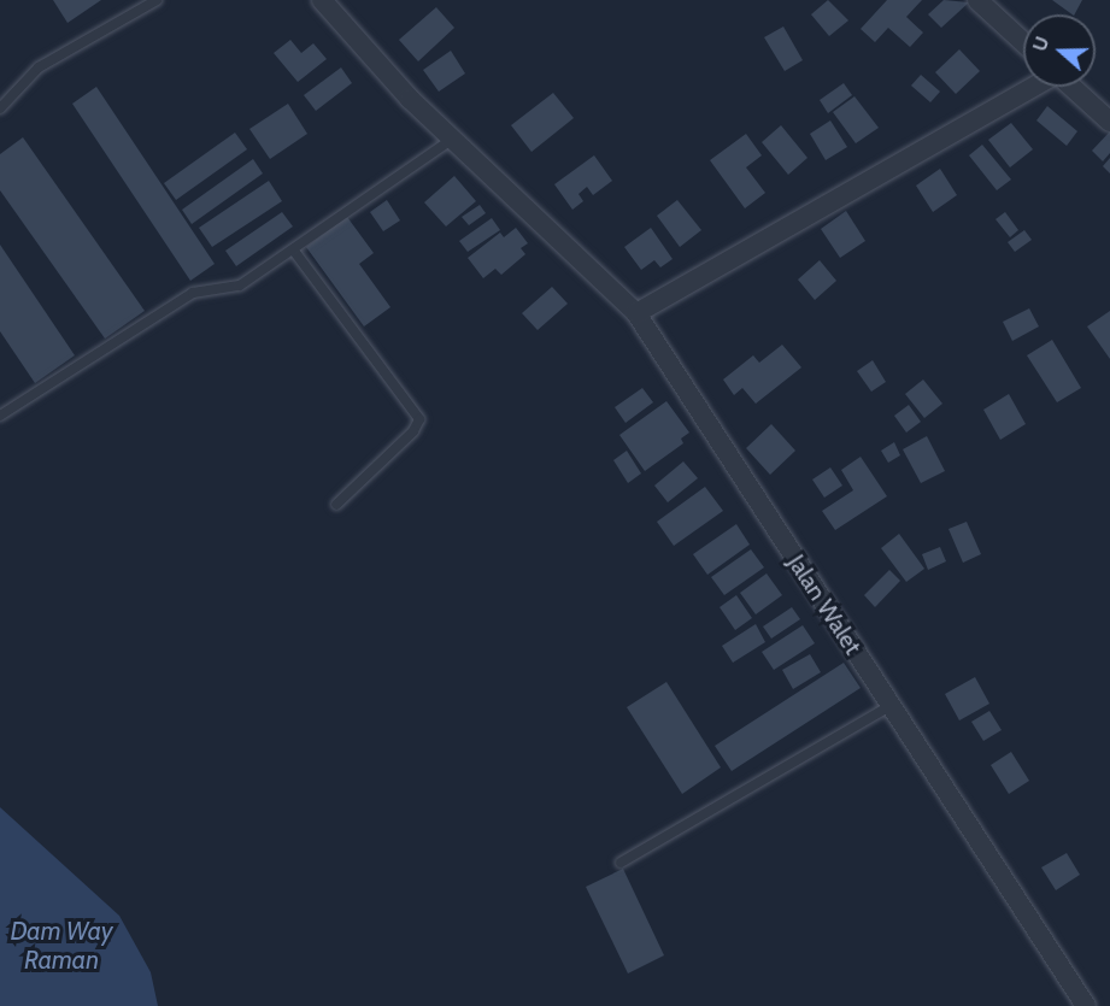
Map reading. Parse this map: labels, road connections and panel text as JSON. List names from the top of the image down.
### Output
{
  "streets": {
    "street": ["Jalan Walet"]
  },
  "water": ["Dam Way Raman"],
  "north": "left"
}
